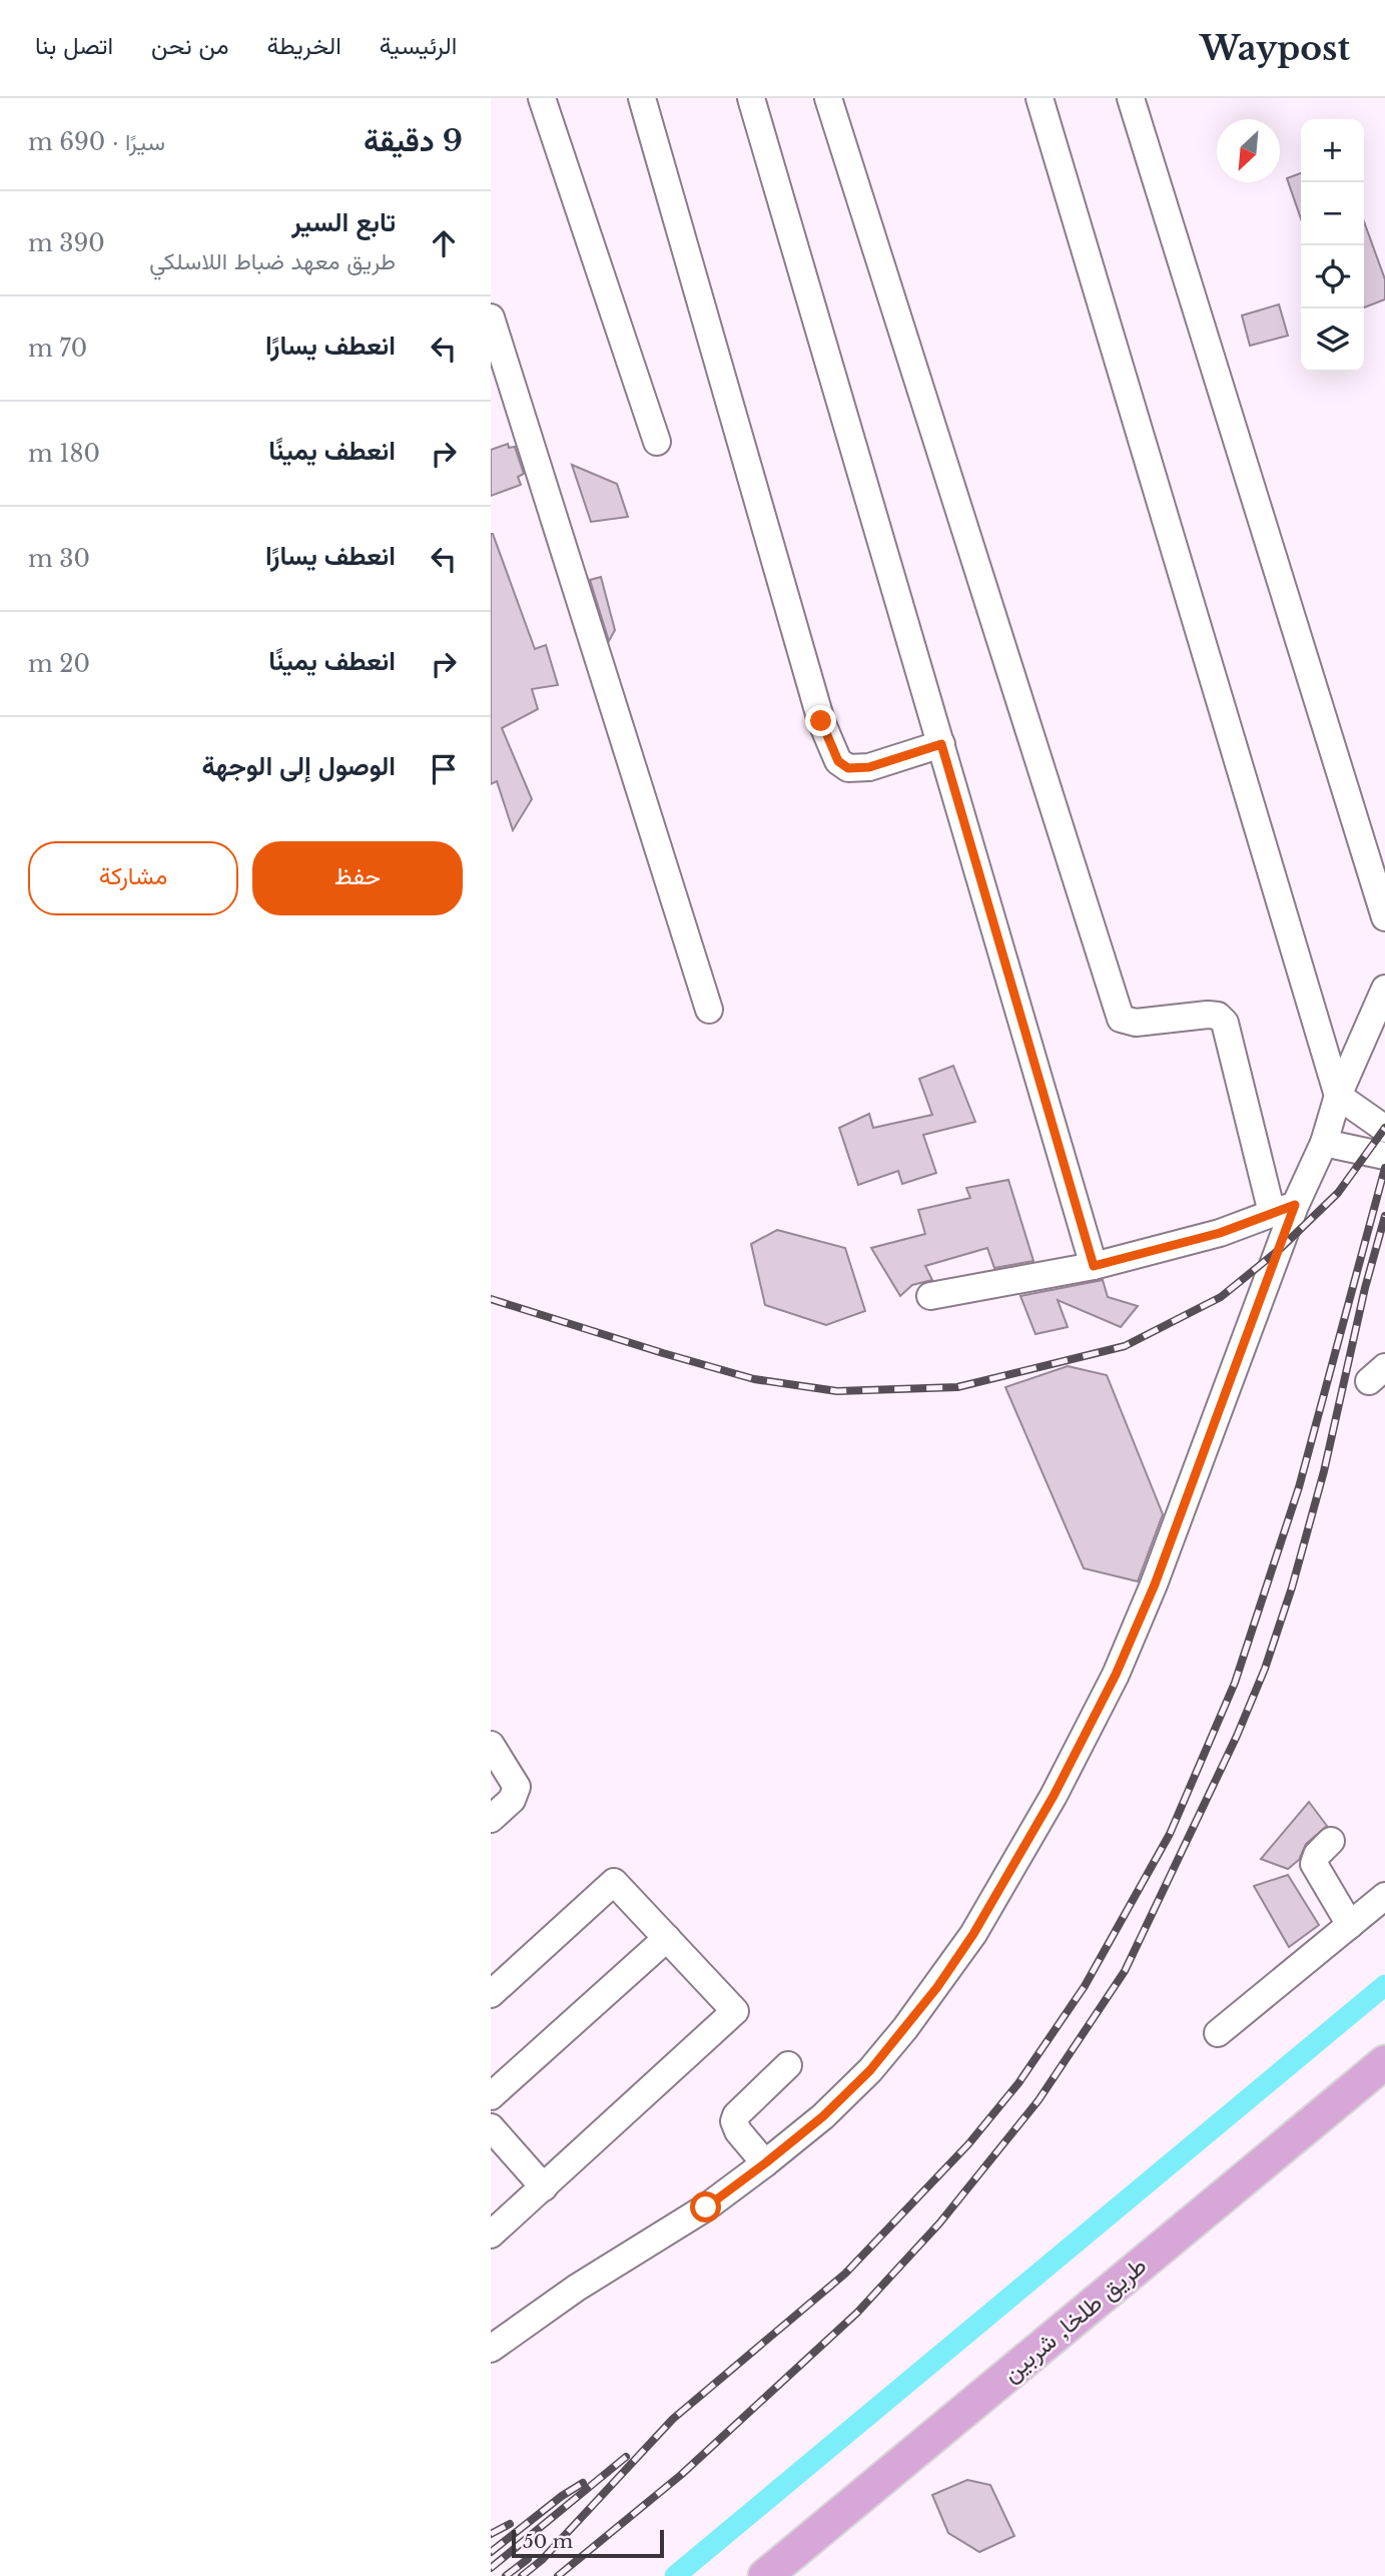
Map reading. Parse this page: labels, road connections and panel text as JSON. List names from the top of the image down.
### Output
{
  "streets": {
    "main road": ["طريق طلخا, شربين"]
  },
  "scale_bar": "50 m",
  "north": "bottom left",
  "page": {
    "header": "Waypost",
    "nav": [
      "الرئيسية",
      "الخريطة",
      "من نحن",
      "اتصل بنا"
    ],
    "heading": ["9 دقيقة", "سيرًا · 690 m"],
    "map_buttons": ["+", "−"],
    "list": [
      ["تابع السير", "طريق معهد ضباط اللاسلكي", "390 m"],
      ["انعطف يسارًا", "70 m"],
      ["انعطف يمينًا", "180 m"],
      ["انعطف يسارًا", "30 m"],
      ["انعطف يمينًا", "20 m"],
      "الوصول إلى الوجهة"
    ],
    "buttons": ["حفظ", "مشاركة"],
    "scale": "50 m"
  }
}
